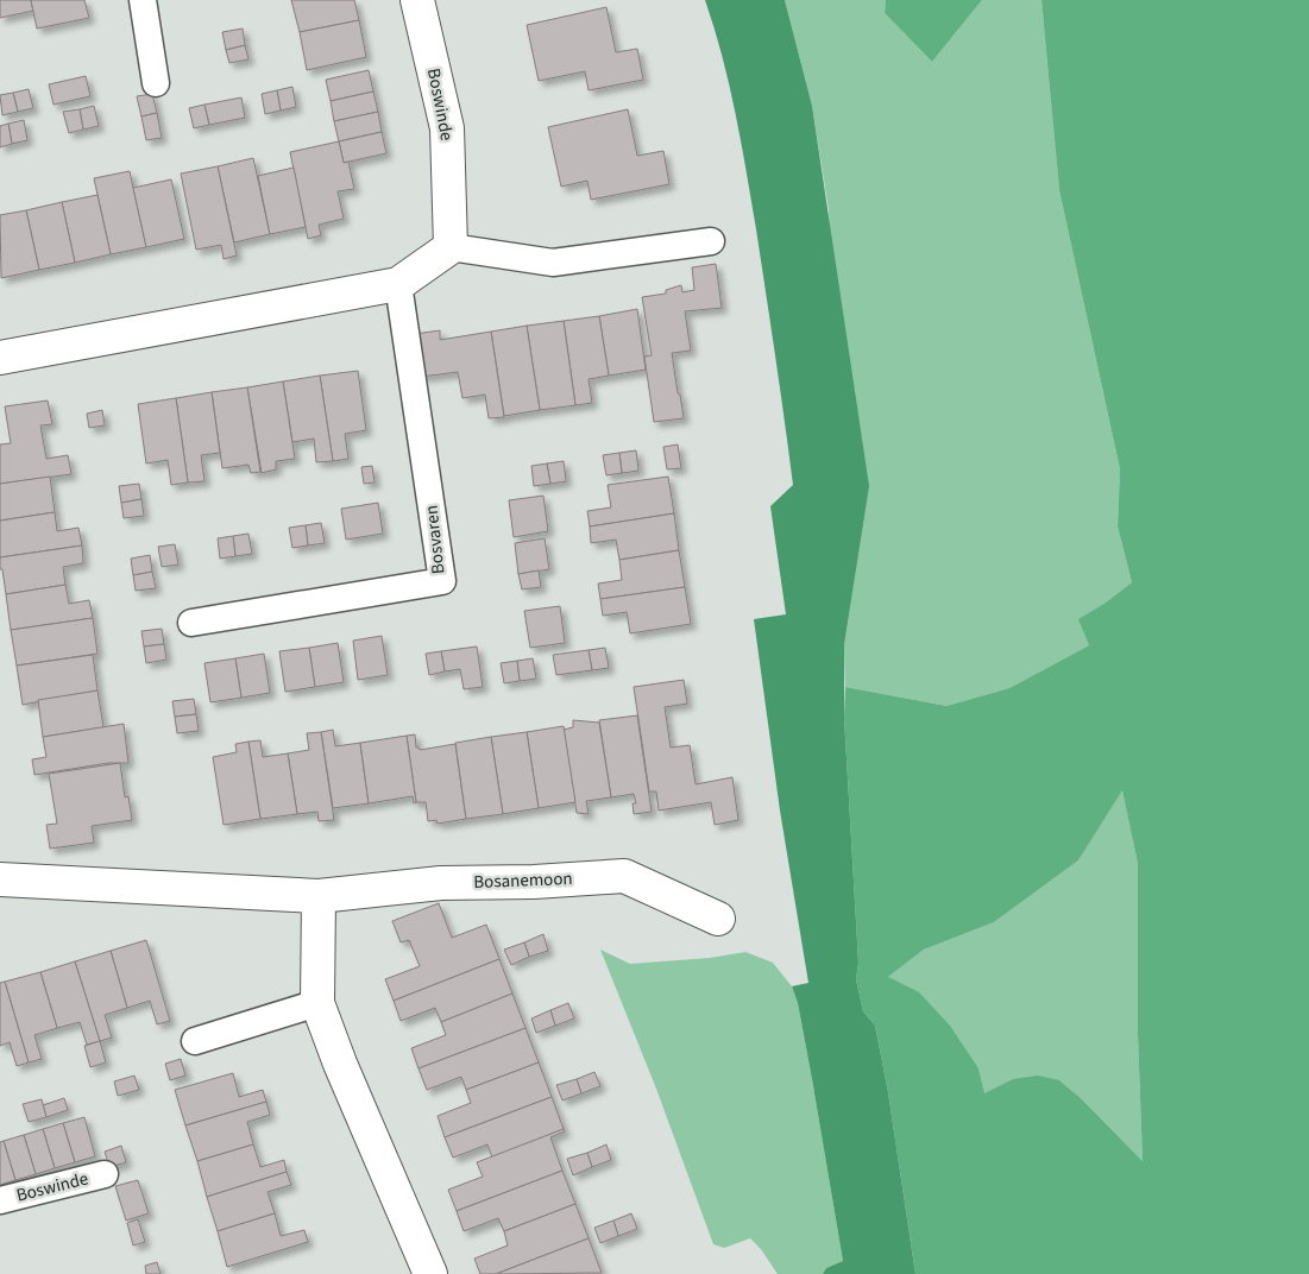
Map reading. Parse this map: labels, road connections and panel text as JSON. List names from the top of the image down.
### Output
{
  "streets": {
    "street": ["Boswinde", "Bosanemoon"],
    "lane": ["Bosvaren"]
  }
}
